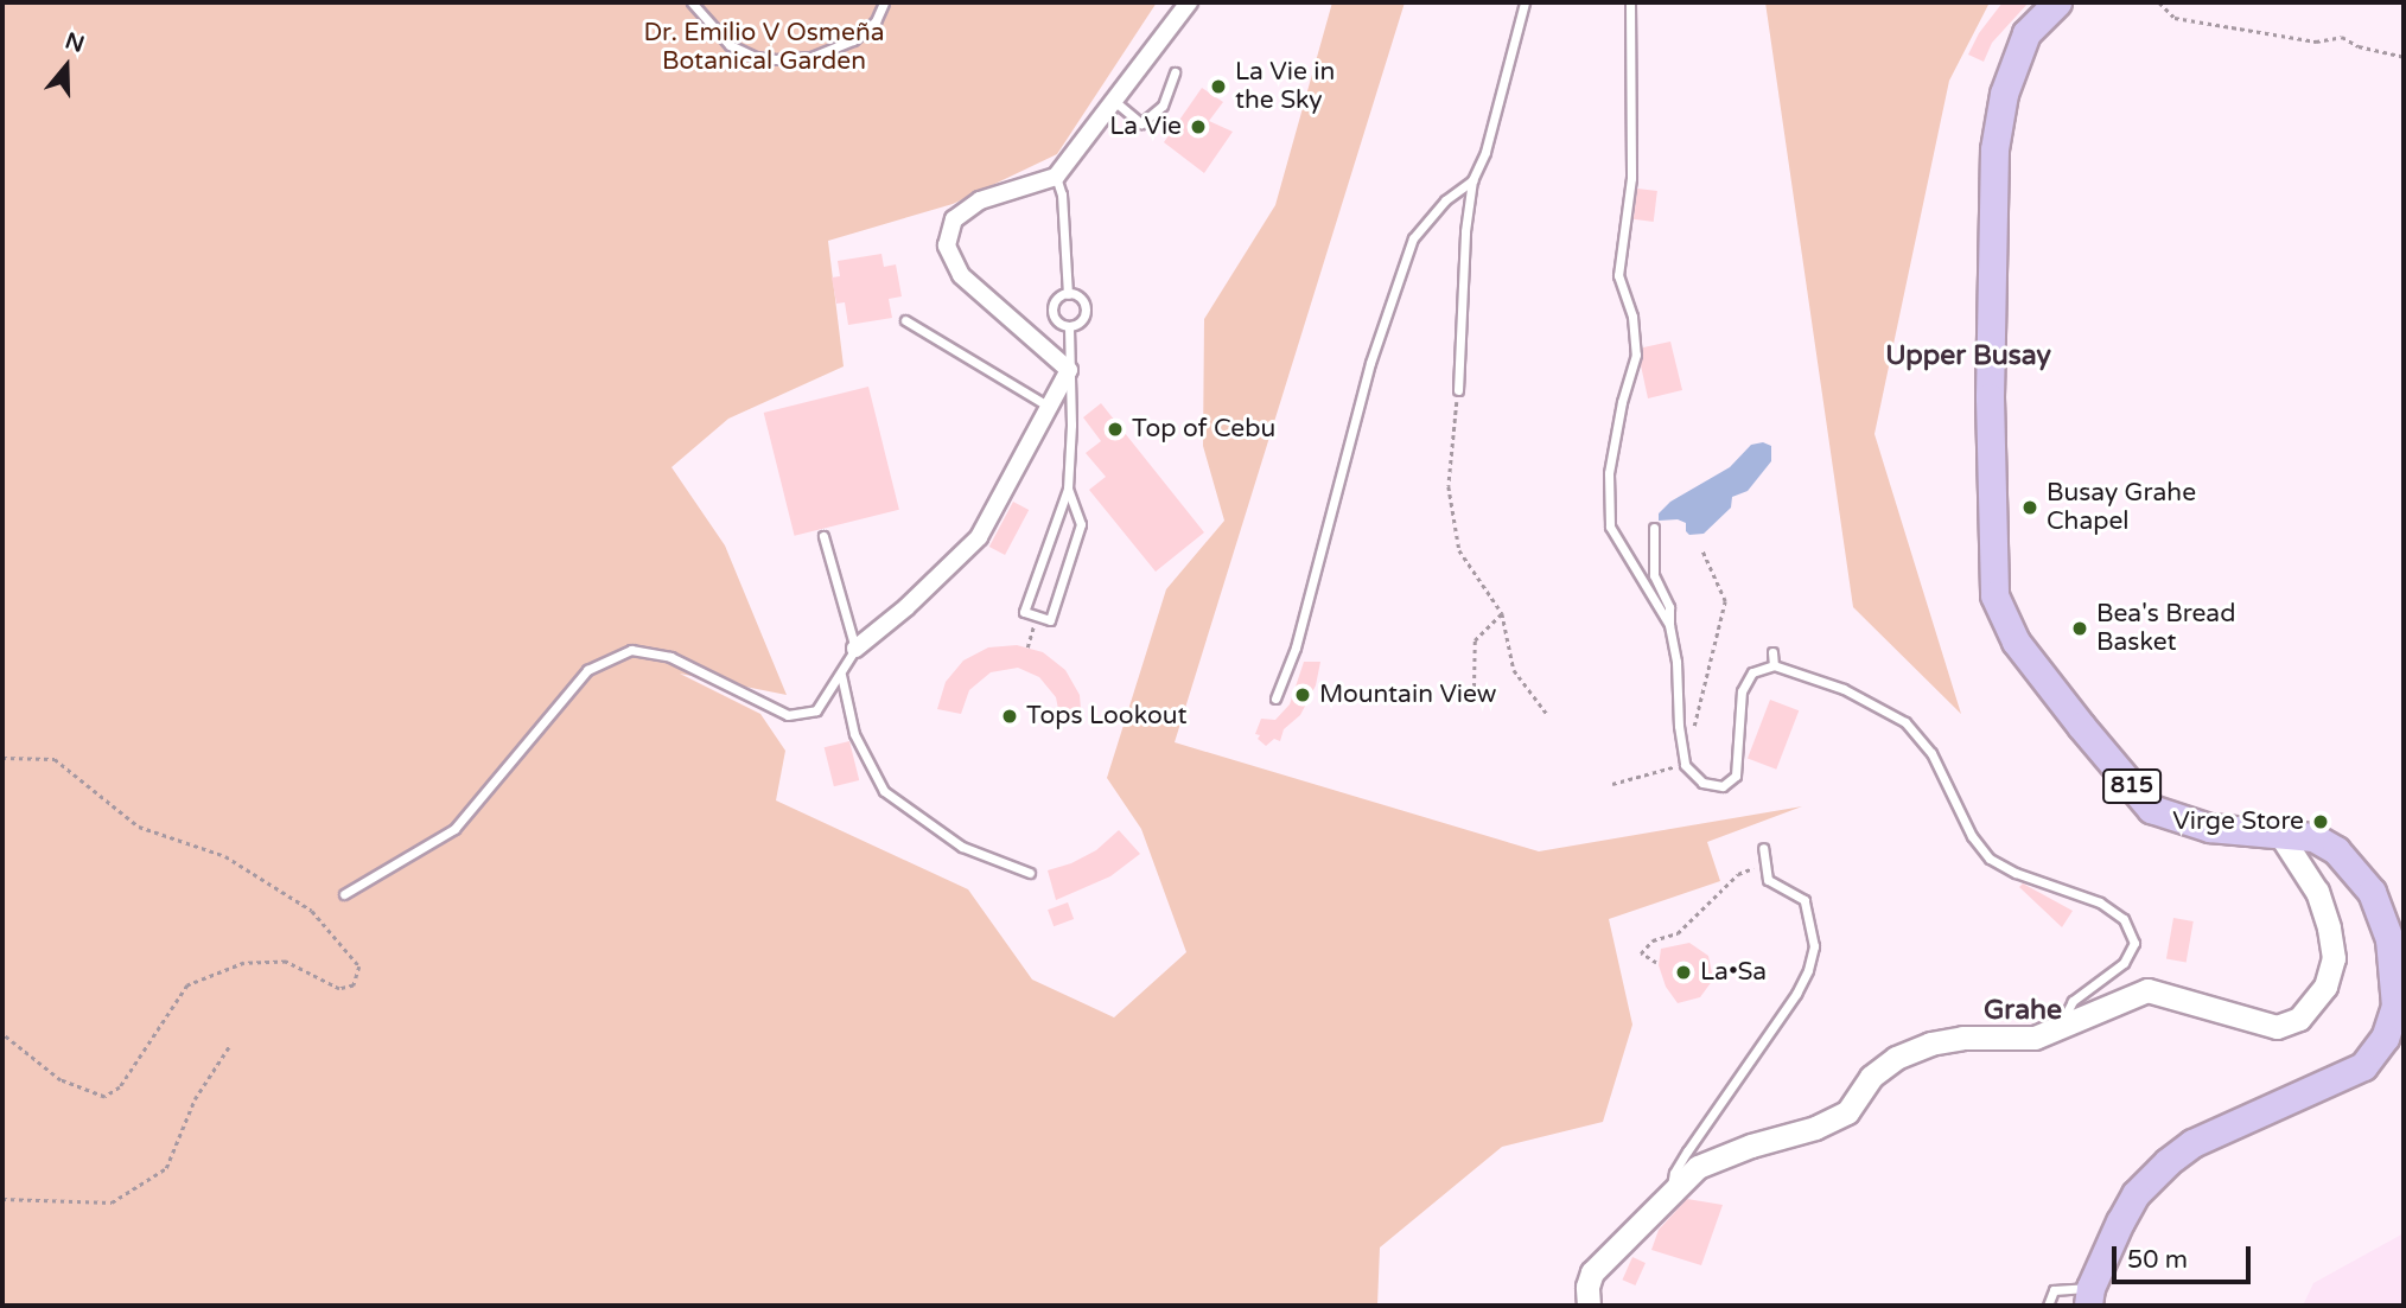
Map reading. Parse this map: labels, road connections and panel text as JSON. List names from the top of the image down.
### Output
{
  "streets": {
    "main road": ["815"]
  },
  "districts": ["Upper Busay", "Grahe"],
  "parks": ["Dr. Emilio V Osmeña Botanical Garden"],
  "places": [
    "La Vie in the Sky",
    "La Vie",
    "Top of Cebu",
    "Busay Grahe Chapel",
    "Bea's Bread Basket",
    "Mountain View",
    "Tops Lookout",
    "Virge Store",
    "La•Sa"
  ],
  "scale_bar": "50 m",
  "north": "top"
}
